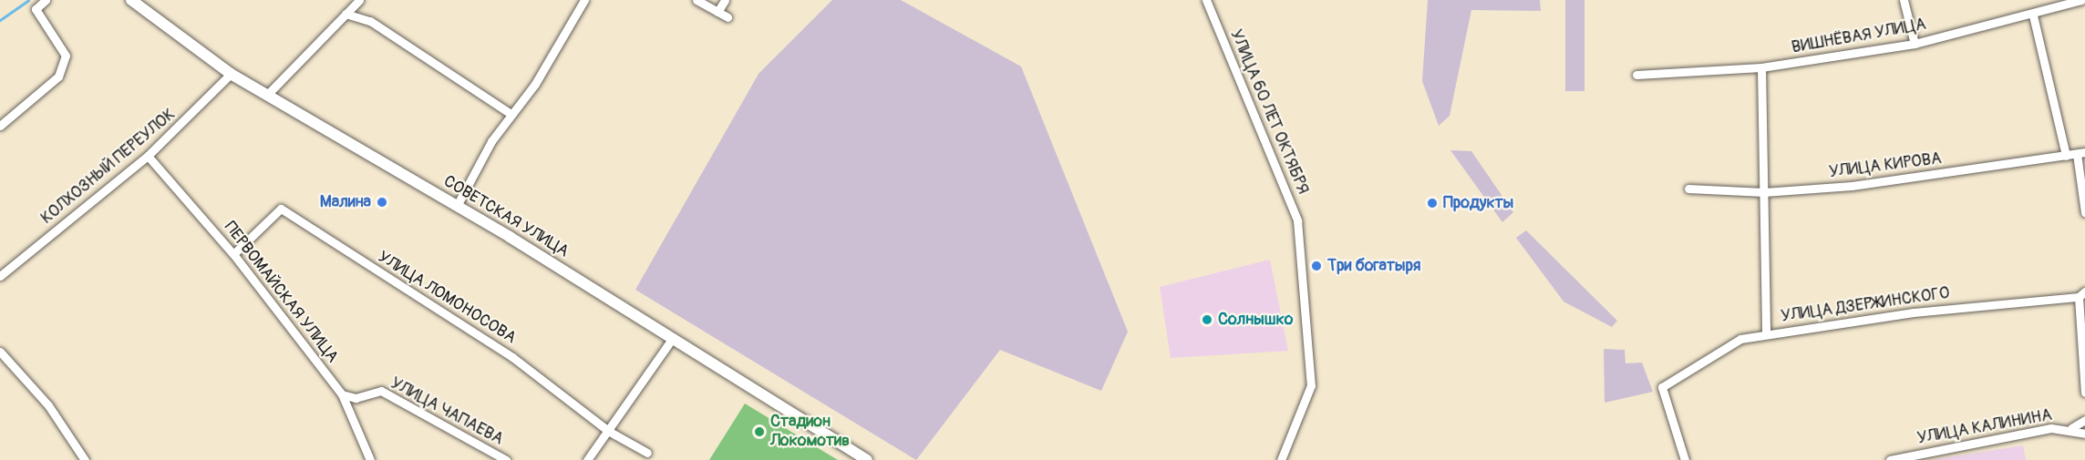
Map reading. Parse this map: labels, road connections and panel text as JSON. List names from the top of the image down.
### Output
{
  "streets": {
    "main road": ["СОВЕТСКАЯ УЛИЦА"],
    "street": [
      "ВИШНЁВАЯ УЛИЦА",
      "УЛИЦА 60 ЛЕТ ОКТЯБРЯ",
      "УЛИЦА КИРОВА",
      "КОЛХОЗНЫЙ ПЕРЕУЛОК",
      "ПЕРВОМАЙСКАЯ УЛИЦА",
      "УЛИЦА ЛОМОНОСОВА",
      "УЛИЦА ДЗЕРЖИНСКОГО",
      "УЛИЦА ЧАПАЕВА",
      "УЛИЦА КАЛИНИНА"
    ]
  },
  "crossings": [
    ["КОЛХОЗНЫЙ ПЕРЕУЛОК", "СОВЕТСКАЯ УЛИЦА"],
    ["КОЛХОЗНЫЙ ПЕРЕУЛОК", "ПЕРВОМАЙСКАЯ УЛИЦА"],
    ["ПЕРВОМАЙСКАЯ УЛИЦА", "УЛИЦА ЛОМОНОСОВА"],
    ["ПЕРВОМАЙСКАЯ УЛИЦА", "УЛИЦА ЧАПАЕВА"]
  ],
  "places": [
    "Малина",
    "Продукты",
    "Три богатыря",
    "Солнышко",
    "Стадион Локомотив"
  ]
}
